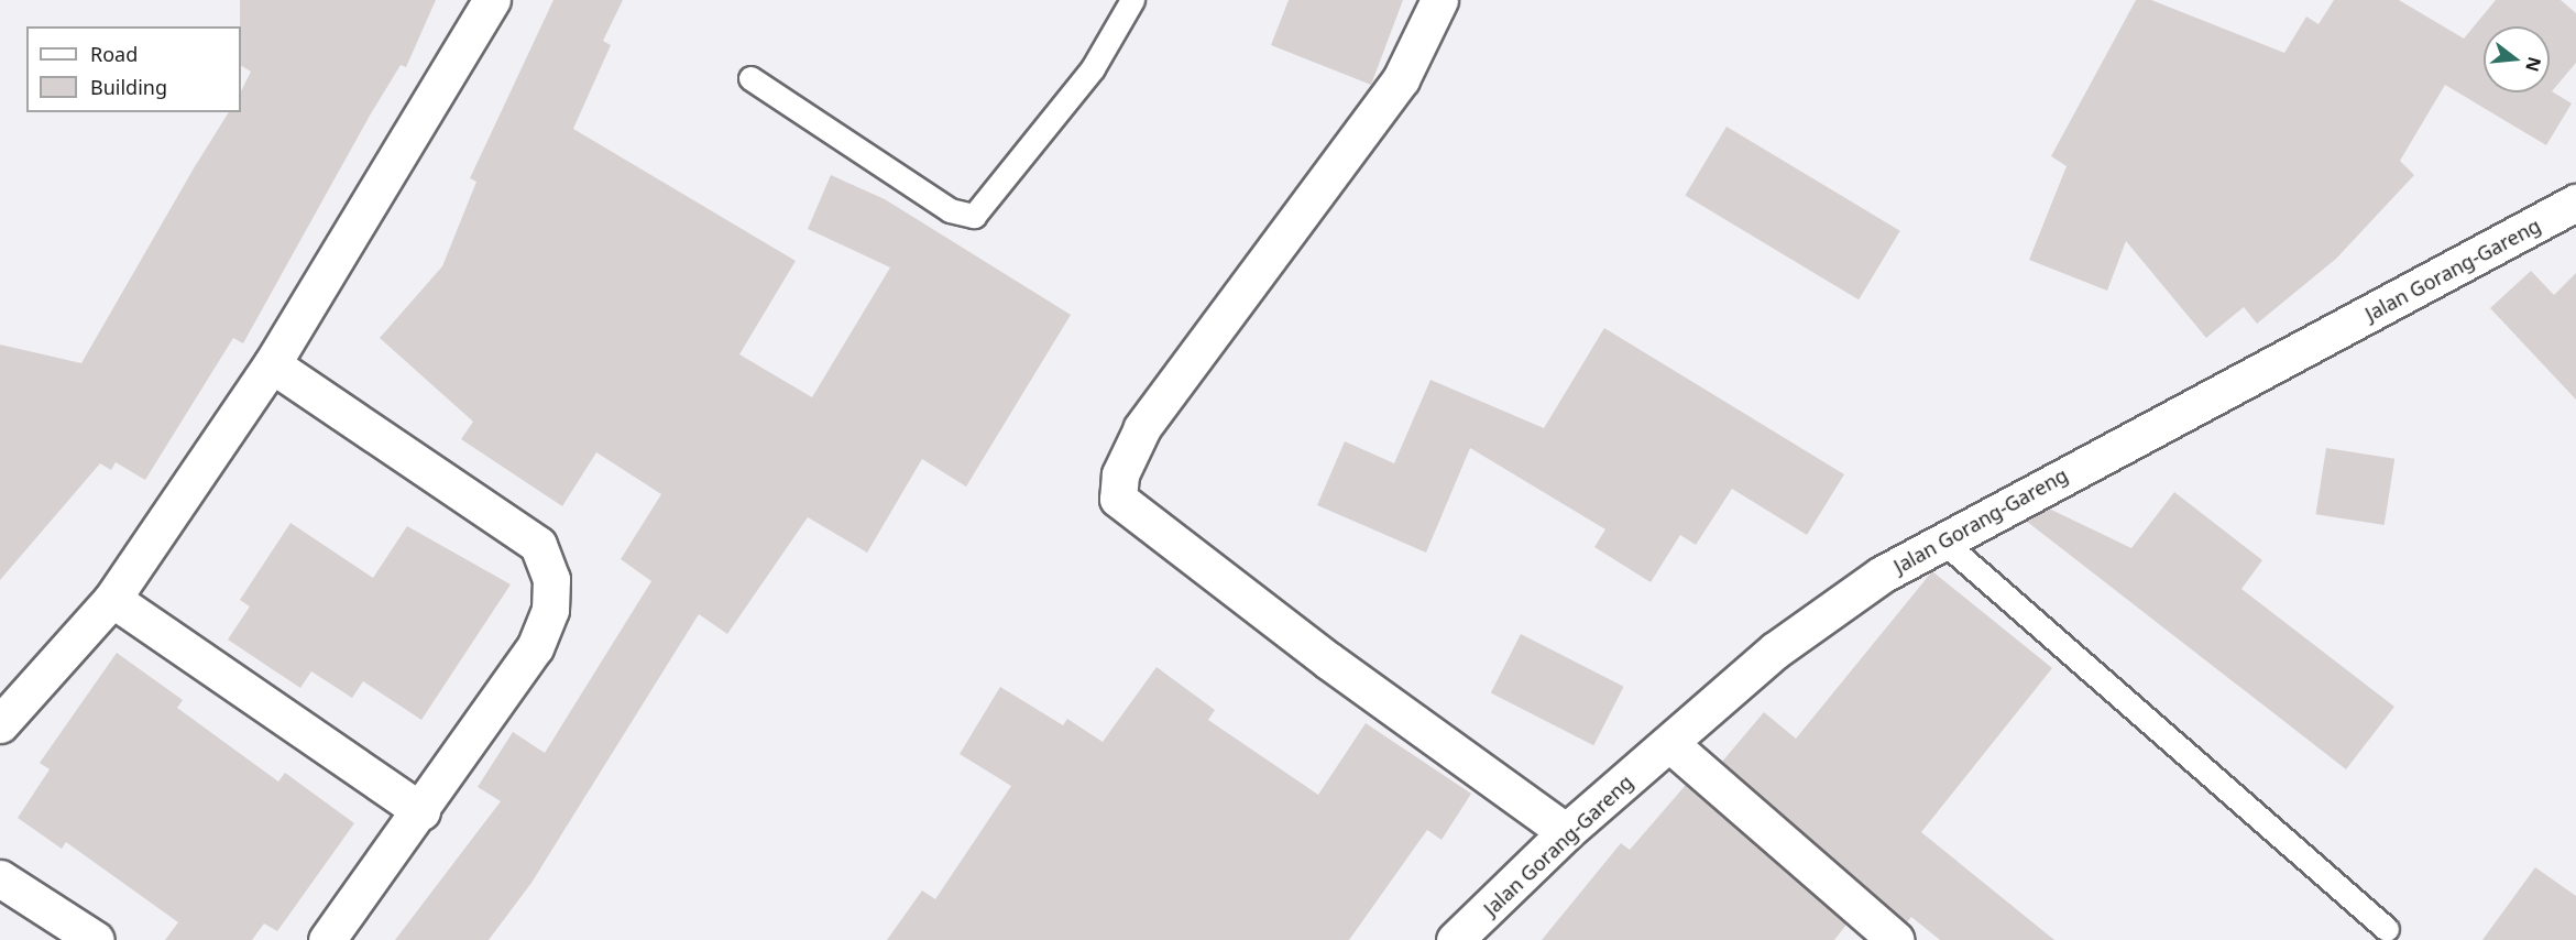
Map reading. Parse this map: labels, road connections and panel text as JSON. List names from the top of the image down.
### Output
{
  "streets": {
    "street": ["Jalan Gorang-Gareng"]
  },
  "legend": ["Road", "Building"],
  "north": "right"
}
